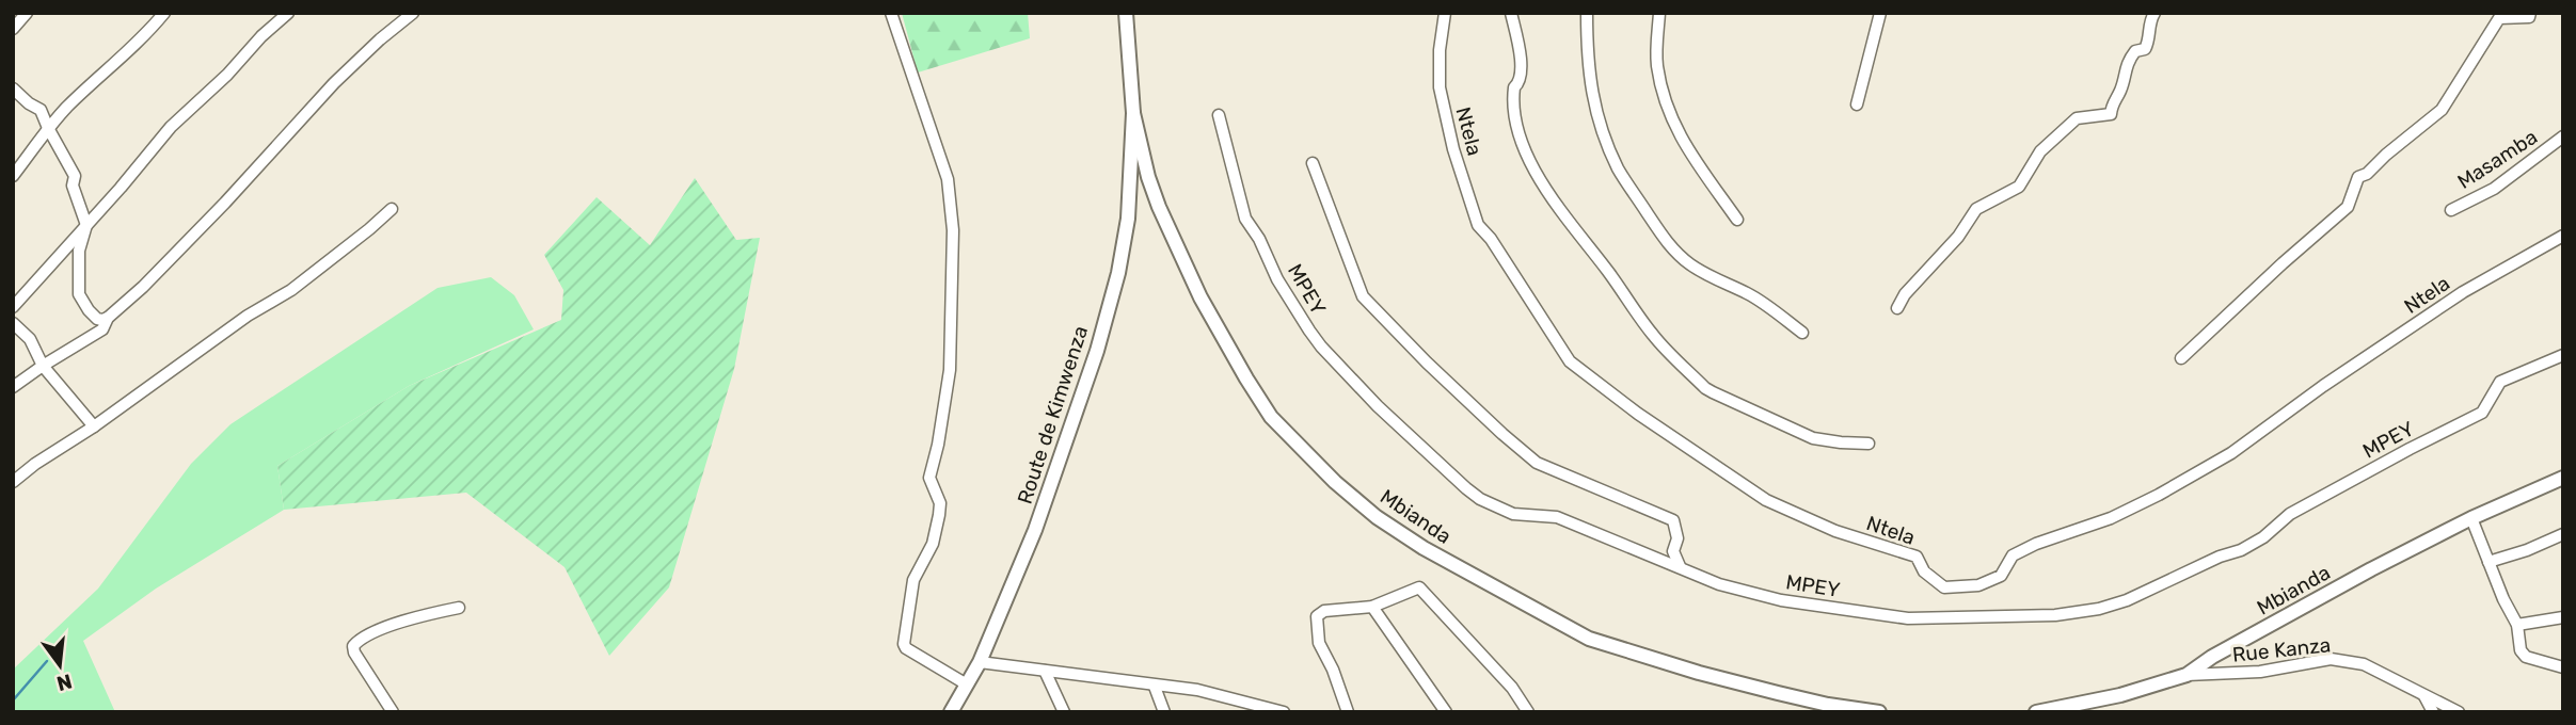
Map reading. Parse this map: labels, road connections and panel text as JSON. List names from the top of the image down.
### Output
{
  "streets": {
    "street": [
      "Ntela",
      "Masamba",
      "MPEY",
      "Route de Kimwenza",
      "Mbianda",
      "Rue Kanza"
    ]
  },
  "crossings": [
    ["Route de Kimwenza", "Mbianda"],
    ["Mbianda", "Rue Kanza"]
  ],
  "north": "bottom"
}
